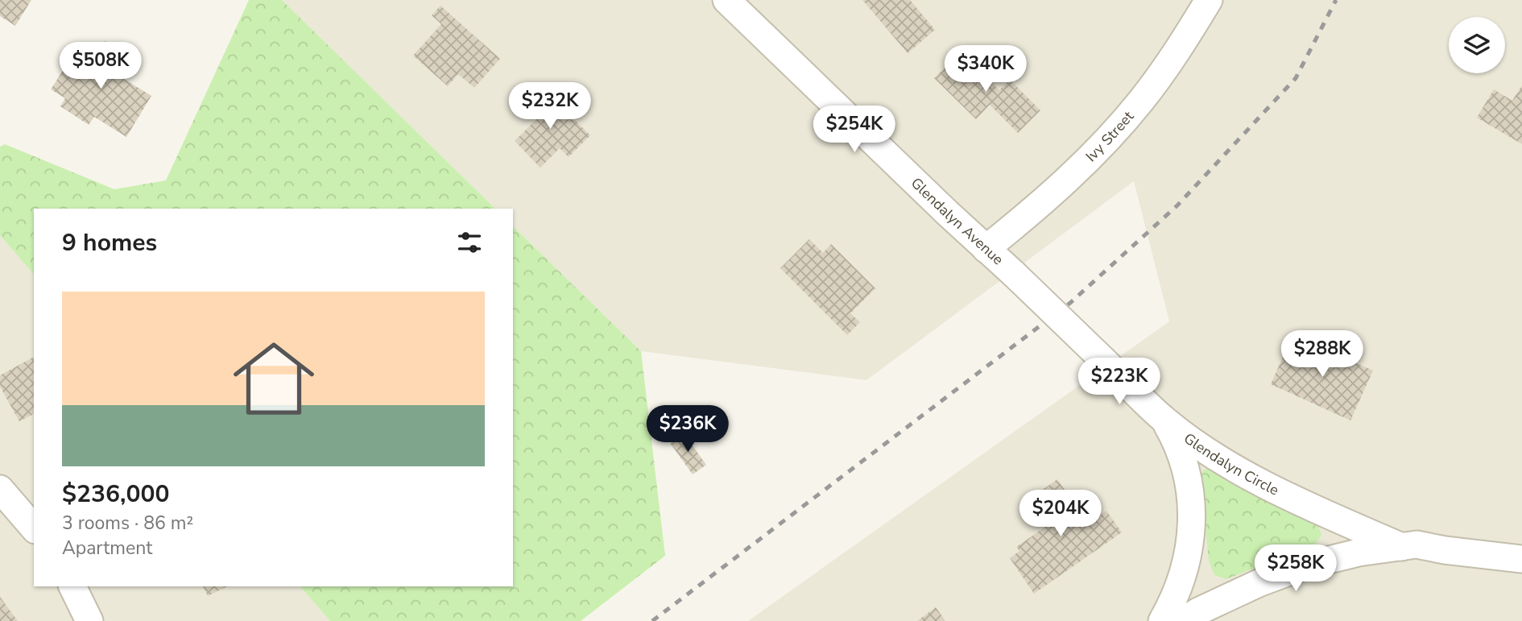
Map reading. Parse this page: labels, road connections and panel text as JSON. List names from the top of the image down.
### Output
{
  "streets": {
    "street": ["Ivy Street", "Glendalyn Avenue", "Glendalyn Circle"]
  },
  "crossings": [
    ["Ivy Street", "Glendalyn Avenue"],
    ["Glendalyn Avenue", "Glendalyn Circle"]
  ],
  "page": {
    "price": [
      "$508K",
      "$340K",
      "$232K",
      "$254K",
      "$288K",
      "$223K",
      "$236K",
      "$204K",
      "$258K"
    ],
    "heading": "9 homes",
    "list": [
      {
        "name": "$236,000",
        "note": "3 rooms · 86 m² · Apartment"
      }
    ]
  }
}
